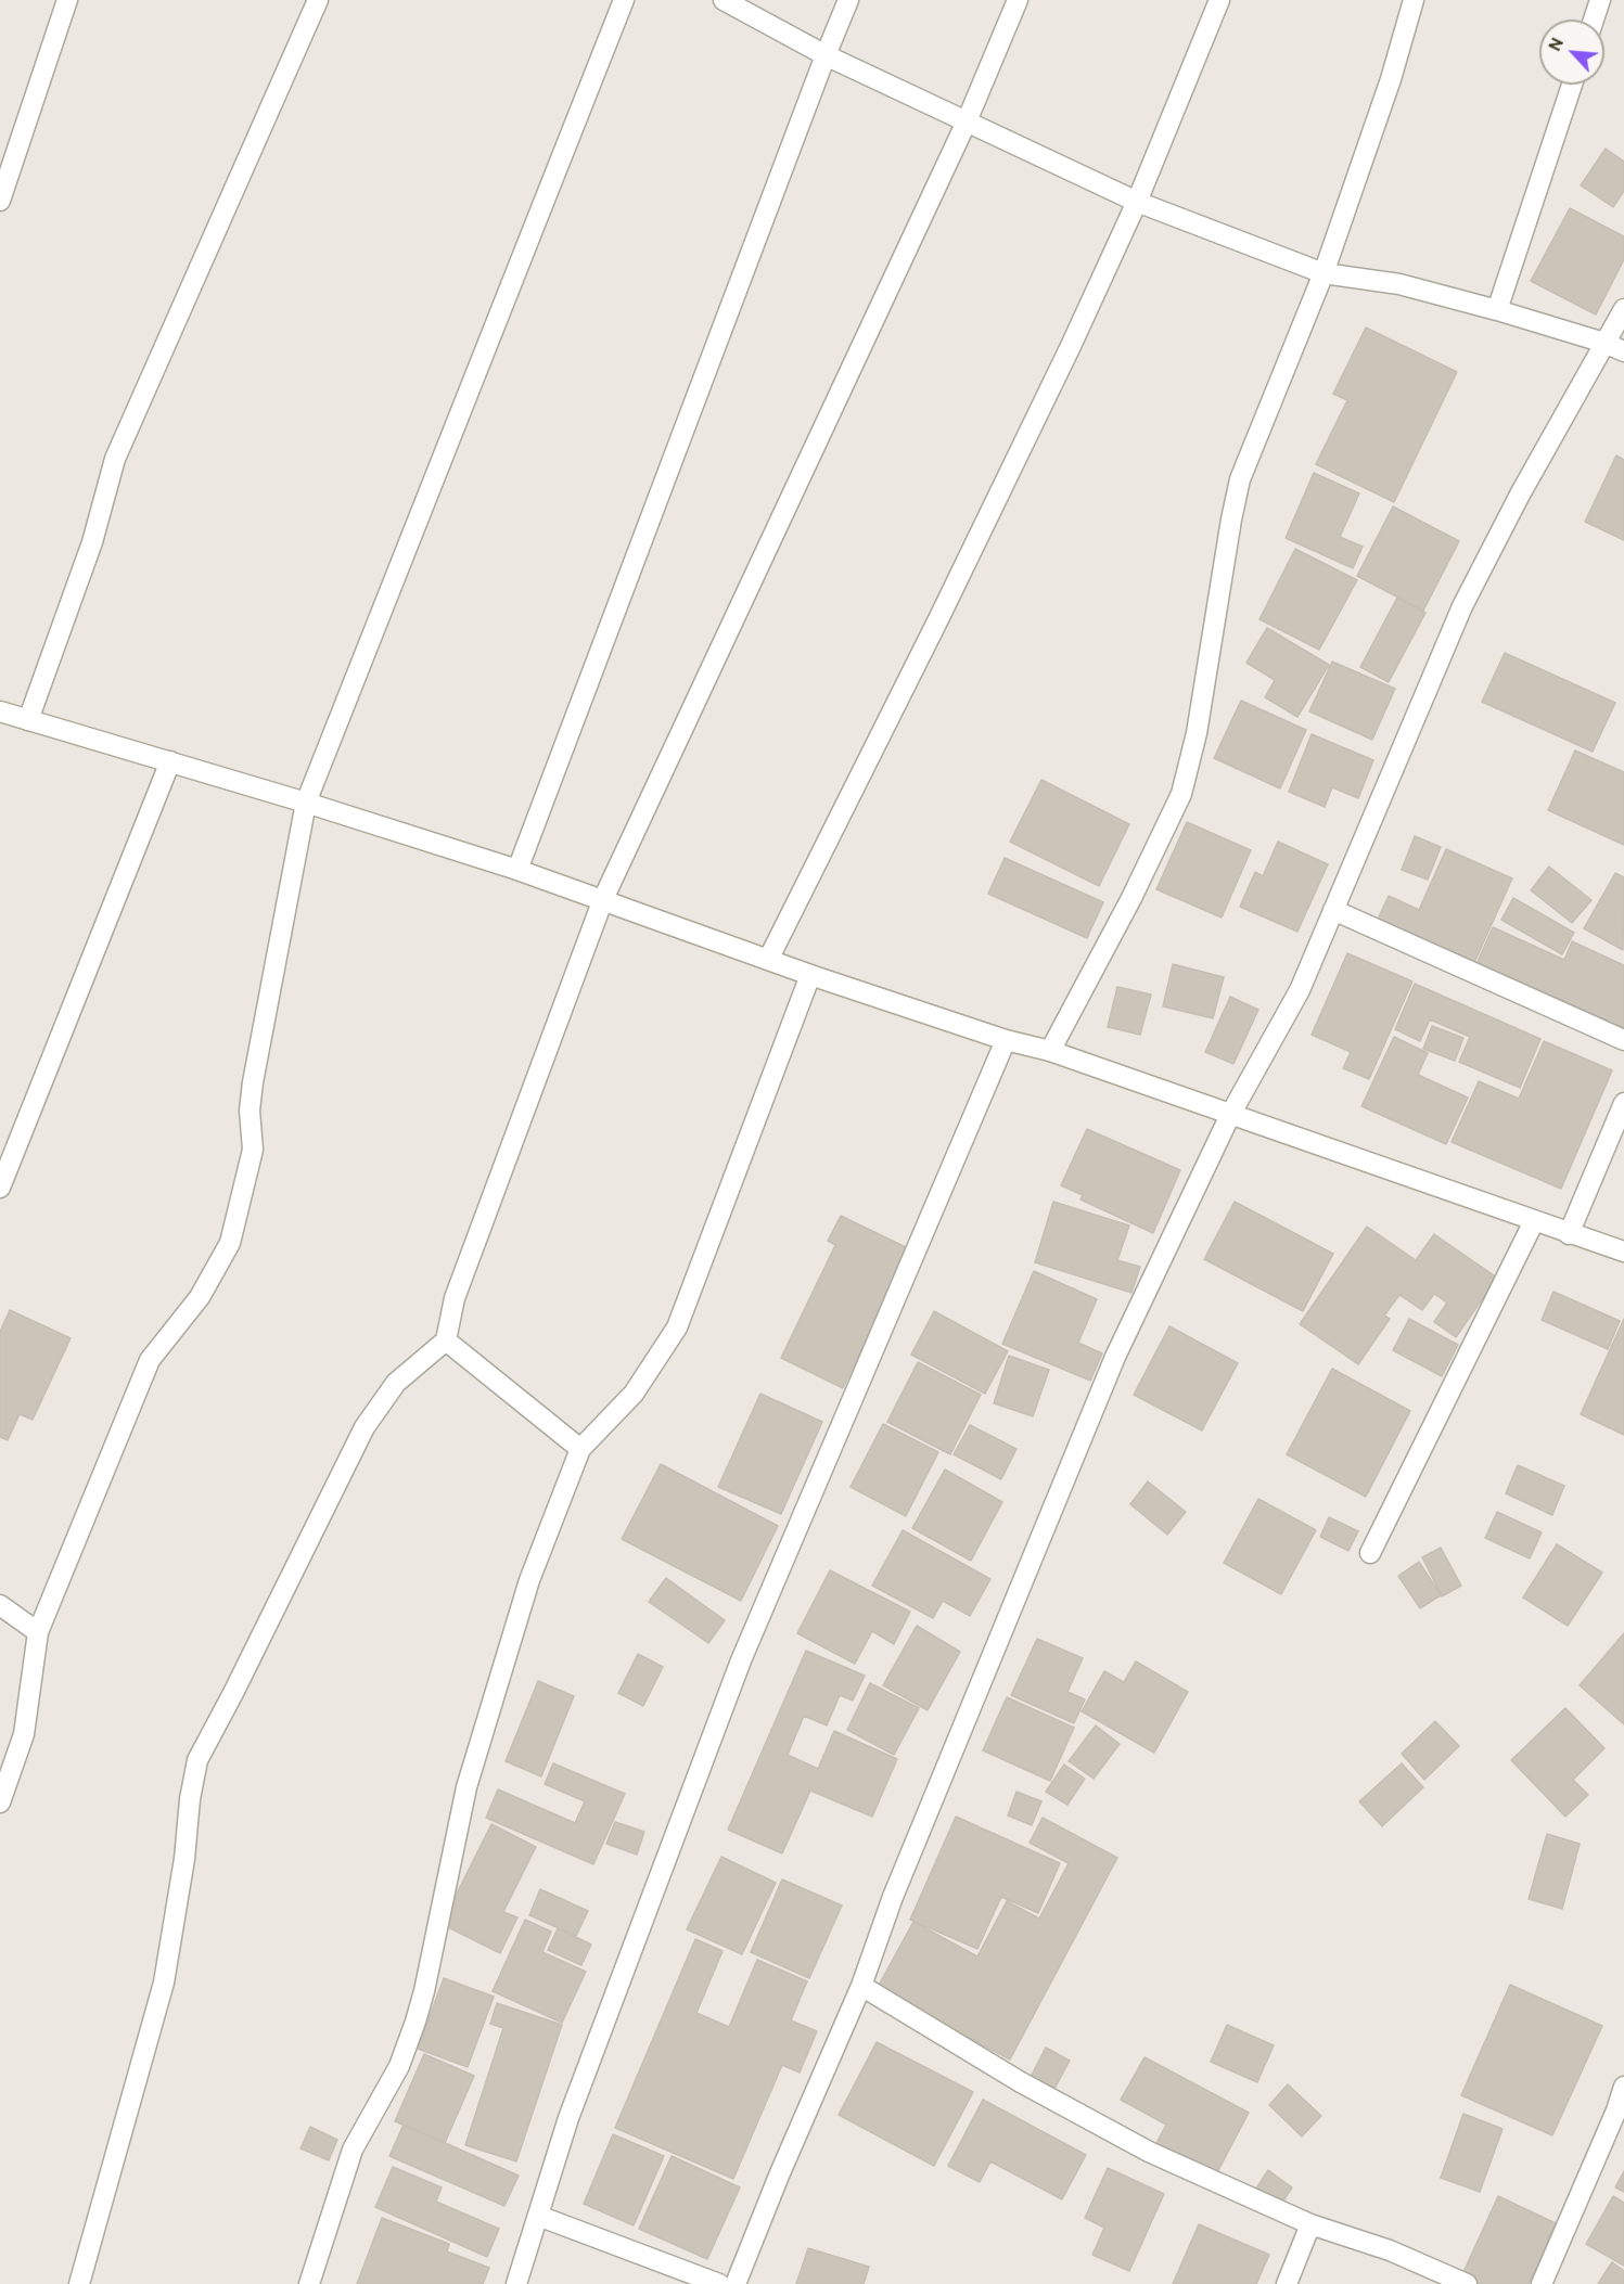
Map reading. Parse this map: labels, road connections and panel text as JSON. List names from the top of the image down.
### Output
{
  "north": "top left"
}
